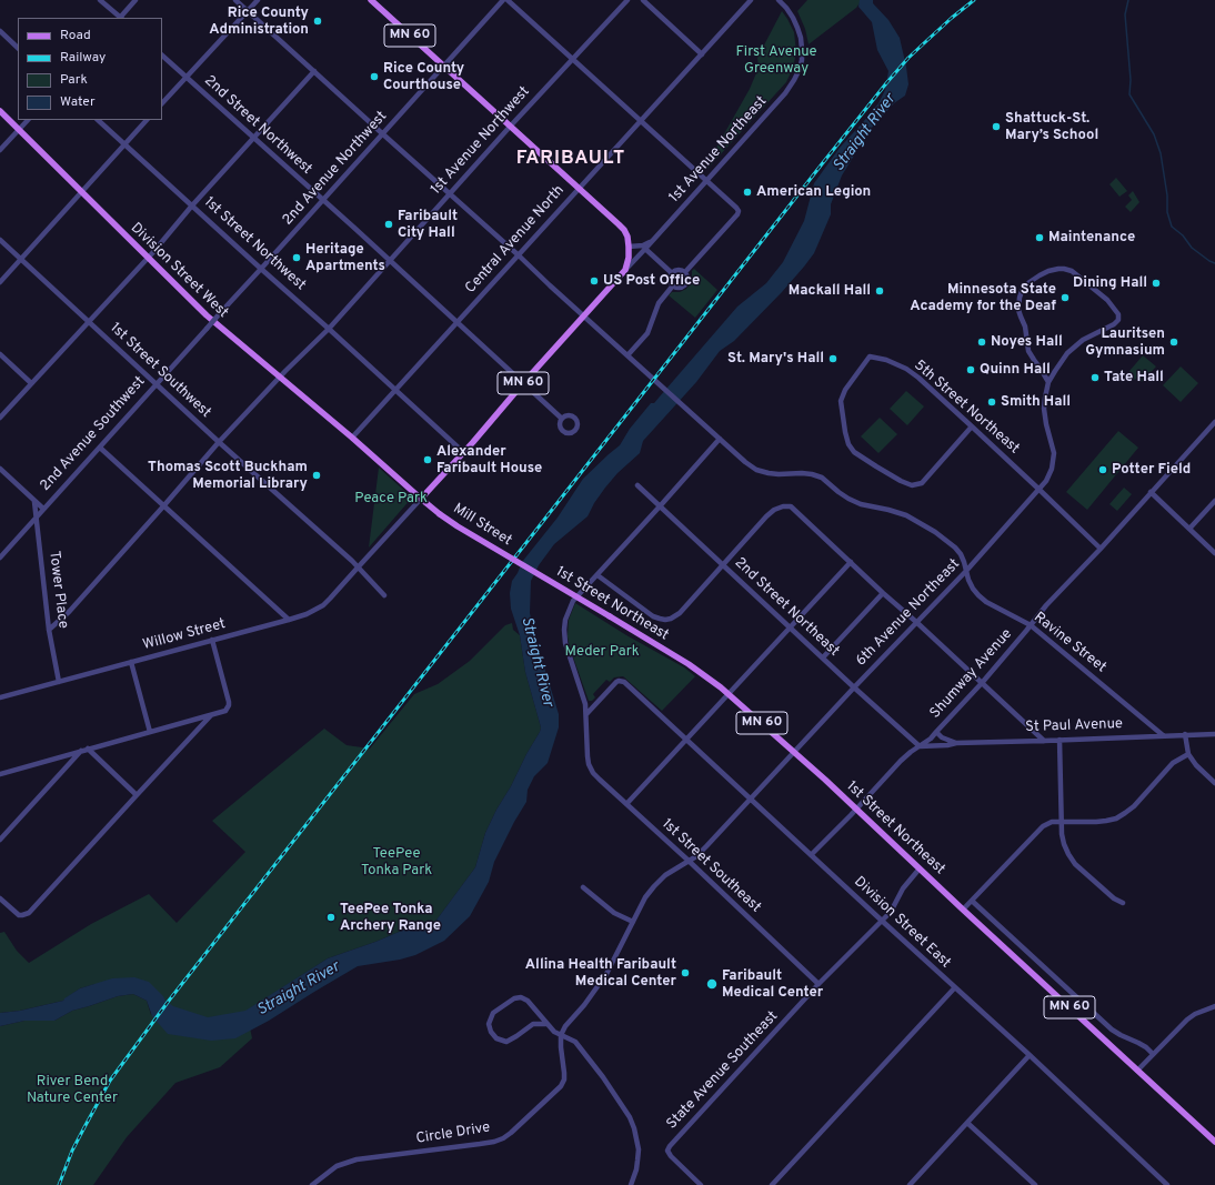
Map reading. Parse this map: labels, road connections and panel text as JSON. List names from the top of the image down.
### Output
{
  "streets": {
    "main road": [
      "MN 60",
      "1st Avenue Northeast",
      "Division Street West",
      "Mill Street",
      "1st Street Northeast"
    ],
    "street": [
      "2nd Street Northwest",
      "1st Avenue Northwest",
      "2nd Avenue Northwest",
      "Central Avenue North",
      "1st Street Northwest",
      "1st Street Southwest",
      "5th Street Northeast",
      "2nd Avenue Southwest",
      "Tower Place",
      "2nd Street Northeast",
      "6th Avenue Northeast",
      "Willow Street",
      "Ravine Street",
      "Shumway Avenue",
      "St Paul Avenue",
      "1st Street Southeast",
      "Division Street East",
      "State Avenue Southeast",
      "Circle Drive"
    ]
  },
  "crossings": [
    ["MN 60", "1st Avenue Northwest"],
    ["MN 60", "1st Avenue Northeast"],
    ["MN 60", "2nd Avenue Northwest"],
    ["MN 60", "Central Avenue North"],
    ["2nd Street Northwest", "1st Avenue Northwest"],
    ["2nd Street Northwest", "2nd Avenue Northwest"],
    ["2nd Street Northwest", "Central Avenue North"],
    ["1st Avenue Northwest", "1st Street Northwest"],
    ["1st Avenue Northwest", "Division Street West"],
    ["1st Avenue Northwest", "1st Street Southwest"],
    ["1st Avenue Northwest", "Tower Place"],
    ["1st Avenue Northwest", "Ravine Street"],
    ["1st Avenue Northeast", "1st Street Southwest"],
    ["1st Avenue Northeast", "Mill Street"],
    ["1st Avenue Northeast", "Willow Street"],
    ["1st Avenue Northeast", "Ravine Street"],
    ["2nd Avenue Northwest", "1st Street Northwest"],
    ["2nd Avenue Northwest", "2nd Avenue Southwest"],
    ["2nd Avenue Northwest", "Ravine Street"],
    ["Central Avenue North", "1st Street Northwest"],
    ["Central Avenue North", "Division Street West"],
    ["Central Avenue North", "Ravine Street"],
    ["1st Street Southwest", "2nd Avenue Southwest"],
    ["1st Street Southwest", "Willow Street"],
    ["5th Street Northeast", "6th Avenue Northeast"],
    ["5th Street Northeast", "Shumway Avenue"],
    ["2nd Avenue Southwest", "Tower Place"],
    ["Mill Street", "1st Street Northeast"],
    ["Tower Place", "Willow Street"],
    ["1st Street Northeast", "6th Avenue Northeast"],
    ["1st Street Northeast", "Shumway Avenue"],
    ["1st Street Northeast", "State Avenue Southeast"],
    ["2nd Street Northeast", "6th Avenue Northeast"],
    ["2nd Street Northeast", "Shumway Avenue"],
    ["6th Avenue Northeast", "Ravine Street"],
    ["6th Avenue Northeast", "1st Street Southeast"],
    ["6th Avenue Northeast", "Division Street East"],
    ["6th Avenue Northeast", "Circle Drive"],
    ["Ravine Street", "Shumway Avenue"],
    ["Ravine Street", "St Paul Avenue"],
    ["Shumway Avenue", "St Paul Avenue"],
    ["Shumway Avenue", "Division Street East"],
    ["1st Street Southeast", "Division Street East"],
    ["1st Street Southeast", "State Avenue Southeast"],
    ["Division Street East", "State Avenue Southeast"]
  ],
  "districts": ["FARIBAULT"],
  "water": ["Straight River"],
  "parks": [
    "First Avenue Greenway",
    "Peace Park",
    "Meder Park",
    "TeePee Tonka Park",
    "River Bend Nature Center"
  ],
  "places": [
    "Rice County Administration",
    "Rice County Courthouse",
    "Shattuck-St. Mary’s School",
    "American Legion",
    "Faribault City Hall",
    "Maintenance",
    "Heritage Apartments",
    "US Post Office",
    "Dining Hall",
    "Mackall Hall",
    "Minnesota State Academy for the Deaf",
    "Noyes Hall",
    "Lauritsen Gymnasium",
    "St. Mary's Hall",
    "Quinn Hall",
    "Tate Hall",
    "Smith Hall",
    "Alexander Faribault House",
    "Potter Field",
    "Thomas Scott Buckham Memorial Library",
    "TeePee Tonka Archery Range",
    "Allina Health Faribault Medical Center",
    "Faribault Medical Center"
  ],
  "legend": [
    "Road",
    "Railway",
    "Park",
    "Water"
  ]
}
